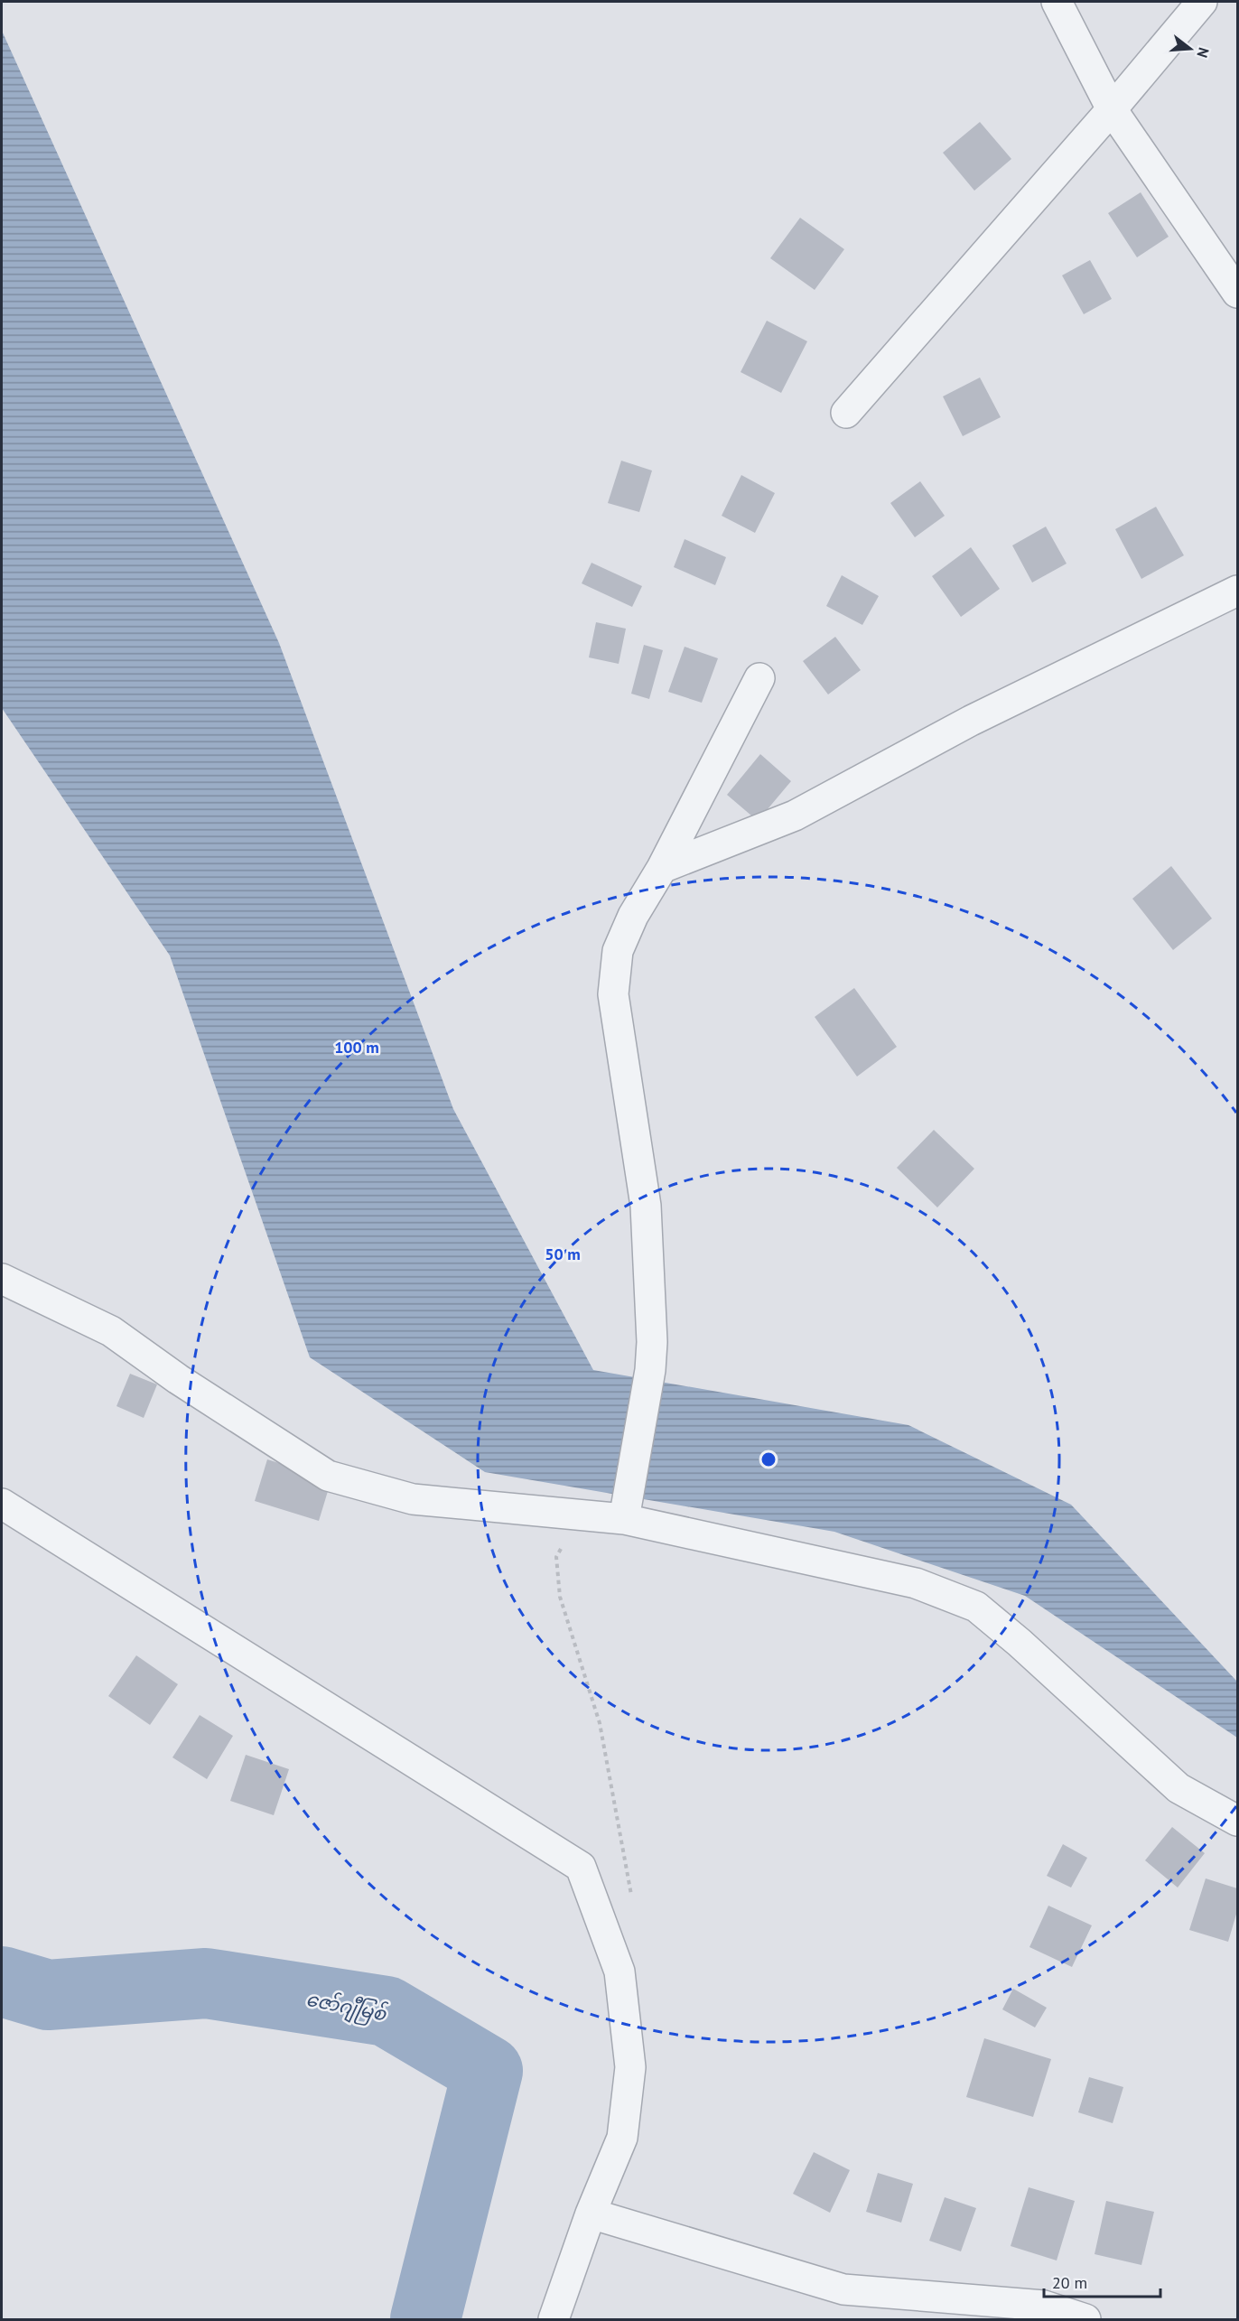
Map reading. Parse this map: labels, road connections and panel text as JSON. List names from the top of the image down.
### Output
{
  "water": ["ဇော်ဂျီမြစ်"],
  "scale_bar": "20 m",
  "north": "right",
  "rings": ["100 m", "50 m"]
}
